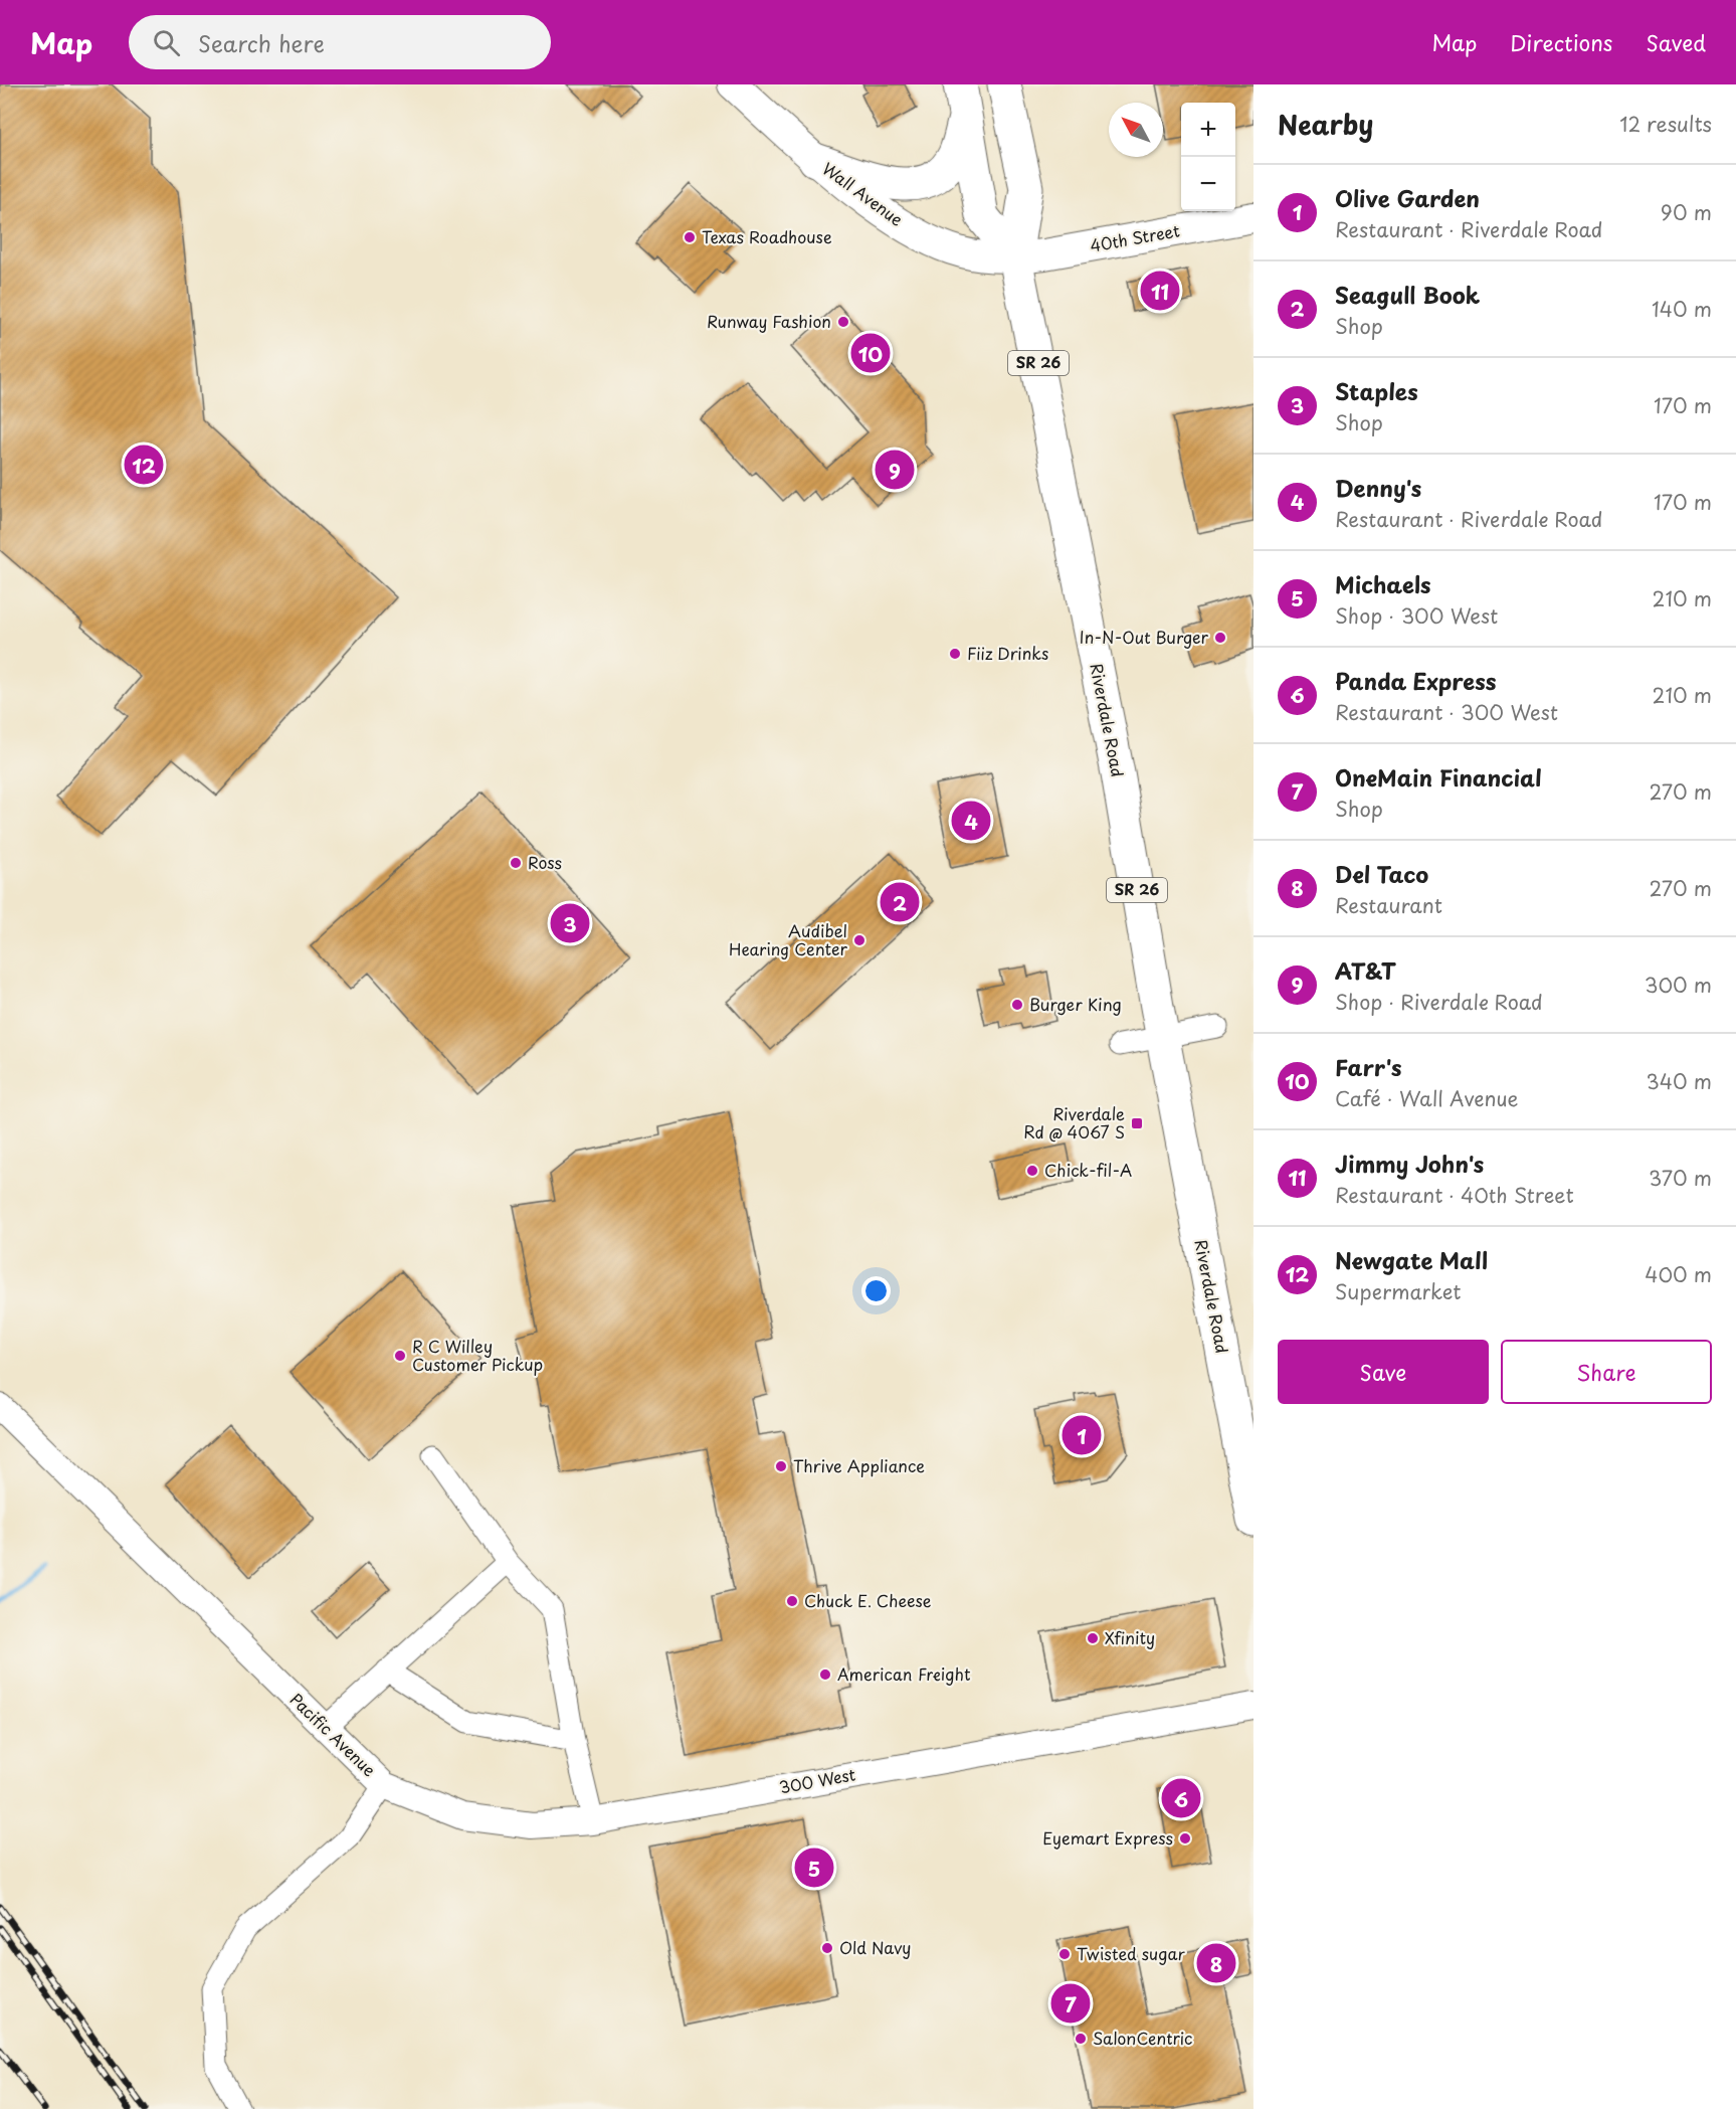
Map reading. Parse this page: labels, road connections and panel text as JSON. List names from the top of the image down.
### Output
{
  "streets": {
    "main road": [
      "Wall Avenue",
      "40th Street",
      "SR 26",
      "Riverdale Road"
    ],
    "street": ["Pacific Avenue", "300 West"]
  },
  "crossings": [
    ["Wall Avenue", "40th Street"],
    ["Wall Avenue", "SR 26"],
    ["Wall Avenue", "Riverdale Road"],
    ["40th Street", "SR 26"],
    ["40th Street", "Riverdale Road"],
    ["SR 26", "Riverdale Road"],
    ["Pacific Avenue", "300 West"]
  ],
  "places": {
    "other": [
      "Texas Roadhouse",
      "Runway Fashion",
      "In-N-Out Burger",
      "Fiiz Drinks",
      "Ross",
      "Audibel Hearing Center",
      "Burger King",
      "Chick-fil-A",
      "R C Willey Customer Pickup",
      "Thrive Appliance",
      "Chuck E. Cheese",
      "Xfinity",
      "American Freight",
      "Eyemart Express",
      "Old Navy",
      "Twisted sugar",
      "SalonCentric"
    ],
    "transit": ["Riverdale Rd @ 4067 S"]
  },
  "north": "top left",
  "page": {
    "header": "Map",
    "search": "Search here",
    "nav": ["Map", "Directions", "Saved"],
    "heading": ["Nearby", "12 results"],
    "map_buttons": ["+", "−"],
    "list": [
      {
        "mark": "1",
        "name": "Olive Garden",
        "note": "Restaurant · Riverdale Road",
        "value": "90 m"
      },
      {
        "mark": "2",
        "name": "Seagull Book",
        "note": "Shop",
        "value": "140 m"
      },
      {
        "mark": "3",
        "name": "Staples",
        "note": "Shop",
        "value": "170 m"
      },
      {
        "mark": "4",
        "name": "Denny's",
        "note": "Restaurant · Riverdale Road",
        "value": "170 m"
      },
      {
        "mark": "5",
        "name": "Michaels",
        "note": "Shop · 300 West",
        "value": "210 m"
      },
      {
        "mark": "6",
        "name": "Panda Express",
        "note": "Restaurant · 300 West",
        "value": "210 m"
      },
      {
        "mark": "7",
        "name": "OneMain Financial",
        "note": "Shop",
        "value": "270 m"
      },
      {
        "mark": "8",
        "name": "Del Taco",
        "note": "Restaurant",
        "value": "270 m"
      },
      {
        "mark": "9",
        "name": "AT&T",
        "note": "Shop · Riverdale Road",
        "value": "300 m"
      },
      {
        "mark": "10",
        "name": "Farr's",
        "note": "Café · Wall Avenue",
        "value": "340 m"
      },
      {
        "mark": "11",
        "name": "Jimmy John's",
        "note": "Restaurant · 40th Street",
        "value": "370 m"
      },
      {
        "mark": "12",
        "name": "Newgate Mall",
        "note": "Supermarket",
        "value": "400 m"
      }
    ],
    "pins": [
      "11",
      "10",
      "12",
      "9",
      "4",
      "2",
      "3",
      "1",
      "6",
      "5",
      "8",
      "7"
    ],
    "buttons": ["Save", "Share"]
  }
}
